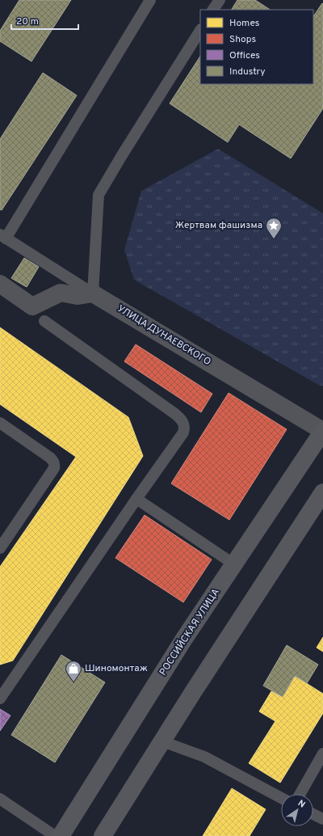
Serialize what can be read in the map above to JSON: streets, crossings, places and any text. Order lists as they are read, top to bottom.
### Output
{
  "streets": {
    "main road": ["РОССИЙСКАЯ УЛИЦА"],
    "street": ["УЛИЦА ДУНАЕВСКОГО"]
  },
  "crossings": [
    ["УЛИЦА ДУНАЕВСКОГО", "РОССИЙСКАЯ УЛИЦА"]
  ],
  "places": {
    "place": ["Жертвам фашизма"],
    "shop": ["Шиномонтаж"]
  },
  "legend": [
    "Homes",
    "Shops",
    "Offices",
    "Industry"
  ],
  "scale_bar": "20 m",
  "north": "top right"
}
